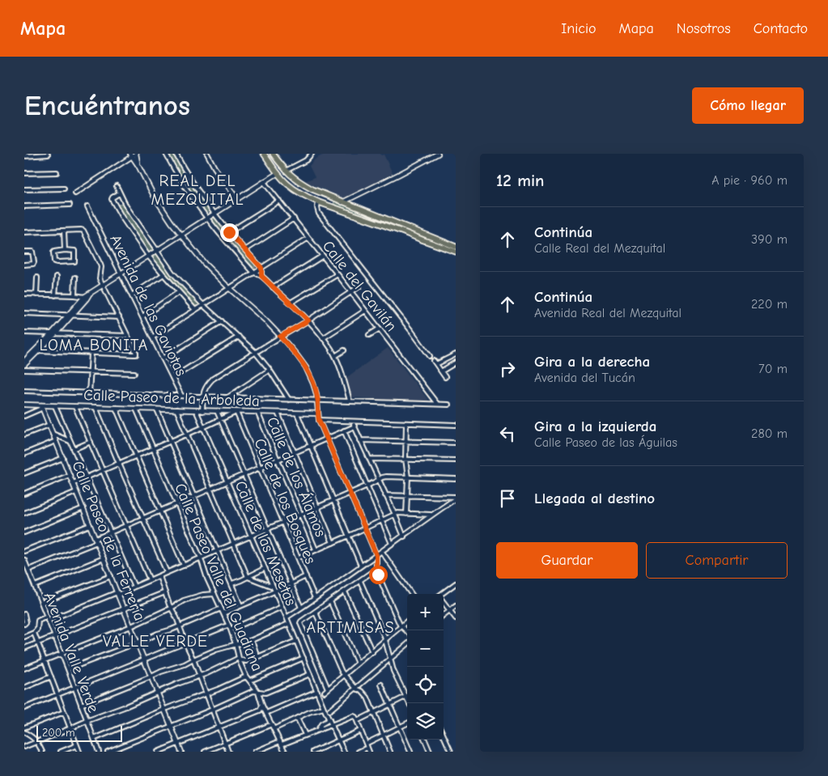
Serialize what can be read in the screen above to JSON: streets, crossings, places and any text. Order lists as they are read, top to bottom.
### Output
{
  "streets": {
    "street": [
      "Calle del Gavilán",
      "Avenida de las Gaviotas",
      "Calle Paseo de la Arboleda",
      "Calle de los Álamos",
      "Calle de los Bosques",
      "Calle Paseo de la Ferrería",
      "Calle de las Mesetas",
      "Calle Paseo Valle del Guadiana",
      "Avenida Valle Verde"
    ]
  },
  "crossings": [
    ["Calle Paseo de la Arboleda", "Calle de los Álamos"],
    ["Calle Paseo de la Arboleda", "Calle de los Bosques"],
    ["Calle Paseo de la Arboleda", "Calle Paseo de la Ferrería"],
    ["Calle Paseo de la Arboleda", "Calle de las Mesetas"],
    ["Calle Paseo de la Arboleda", "Calle Paseo Valle del Guadiana"]
  ],
  "districts": [
    "REAL DEL MEZQUITAL",
    "LOMA BONITA",
    "ARTIMISAS",
    "VALLE VERDE"
  ],
  "scale_bar": "200 m",
  "page": {
    "header": "Mapa",
    "nav": [
      "Inicio",
      "Mapa",
      "Nosotros",
      "Contacto"
    ],
    "buttons": [
      "Cómo llegar",
      ["Guardar", "Compartir"]
    ],
    "title": "Encuéntranos",
    "heading": ["12 min", "A pie · 960 m"],
    "list": [
      ["Continúa", "Calle Real del Mezquital", "390 m"],
      ["Continúa", "Avenida Real del Mezquital", "220 m"],
      ["Gira a la derecha", "Avenida del Tucán", "70 m"],
      ["Gira a la izquierda", "Calle Paseo de las Águilas", "280 m"],
      "Llegada al destino"
    ],
    "map_buttons": ["+", "−"],
    "scale": "200 m"
  }
}
